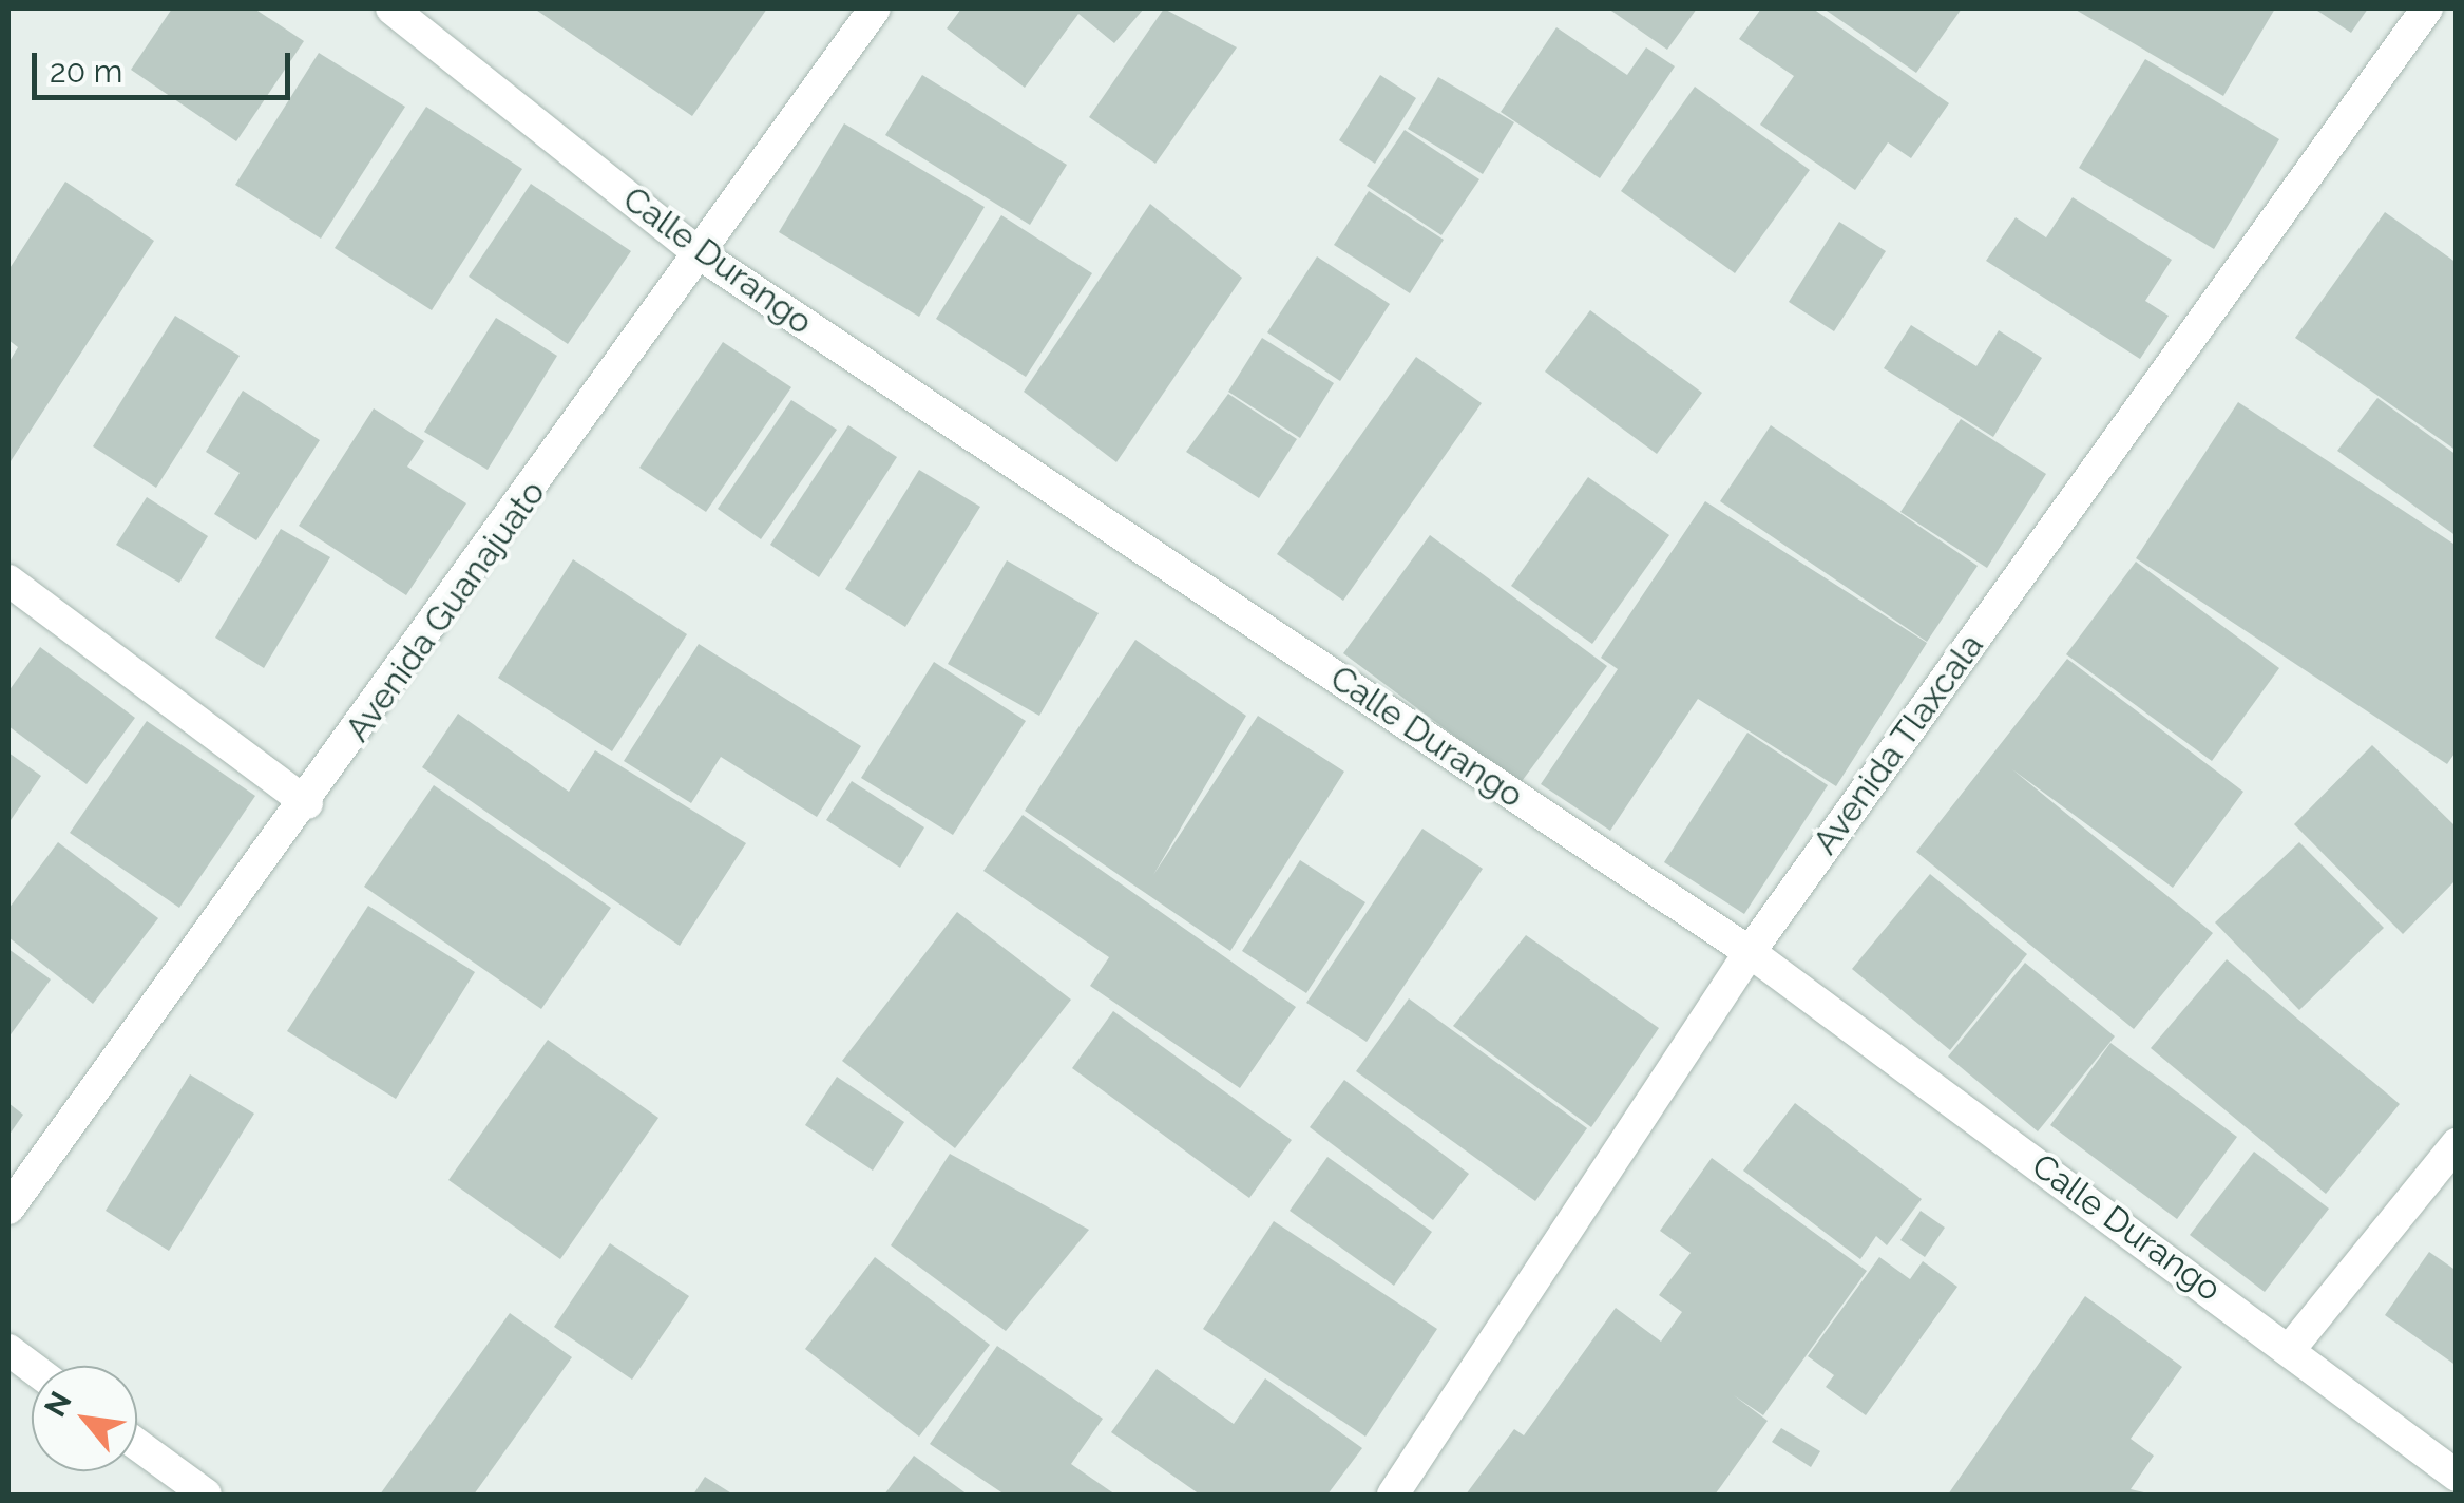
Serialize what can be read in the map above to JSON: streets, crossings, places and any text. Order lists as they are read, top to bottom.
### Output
{
  "streets": {
    "street": ["Calle Durango", "Avenida Guanajuato", "Avenida Tlaxcala"]
  },
  "crossings": [
    ["Calle Durango", "Avenida Guanajuato"],
    ["Calle Durango", "Avenida Tlaxcala"]
  ],
  "scale_bar": "20 m",
  "north": "top left"
}
